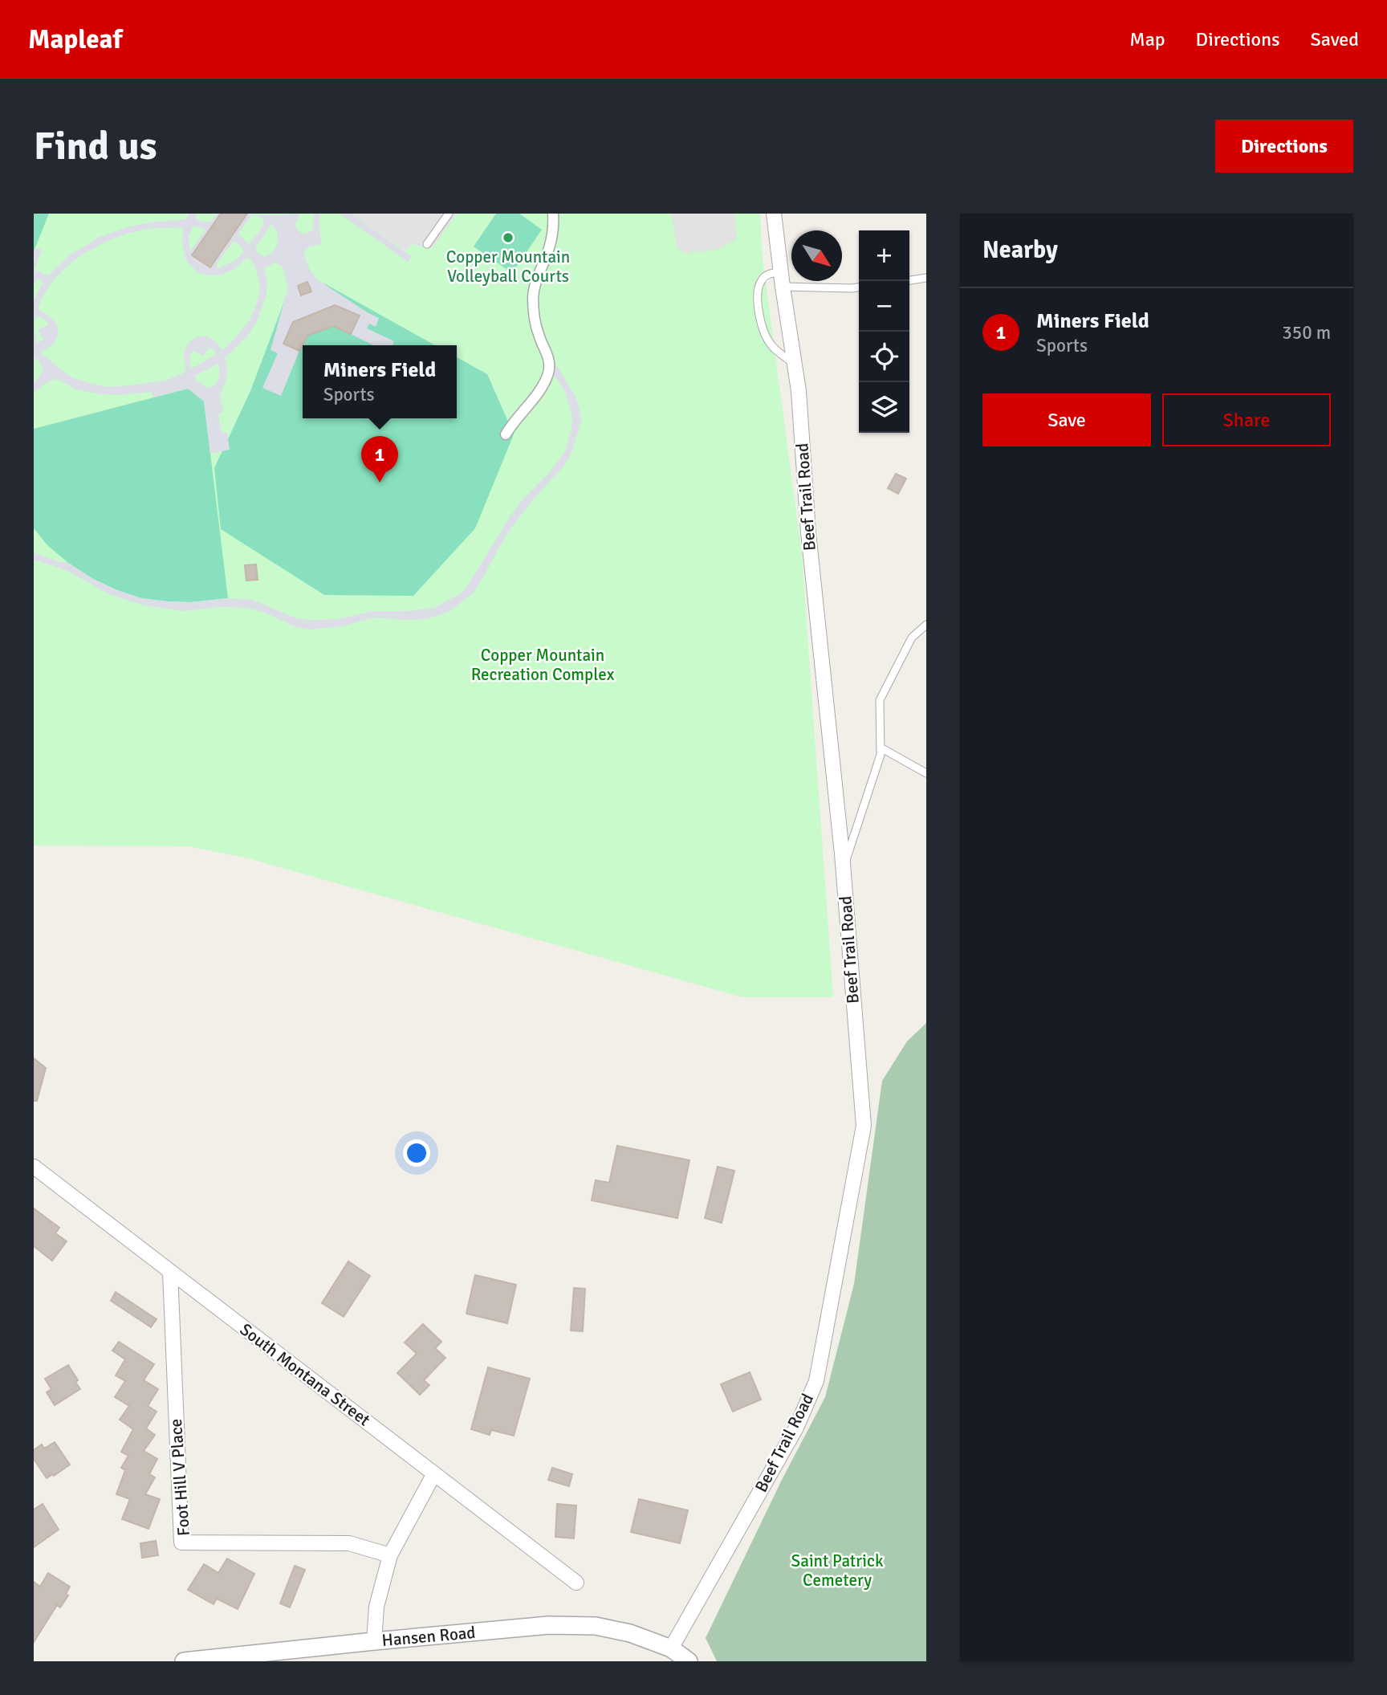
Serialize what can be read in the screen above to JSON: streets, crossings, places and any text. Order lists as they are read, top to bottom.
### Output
{
  "streets": {
    "street": [
      "Beef Trail Road",
      "South Montana Street",
      "Foot Hill V Place",
      "Hansen Road"
    ]
  },
  "crossings": [
    ["Beef Trail Road", "Hansen Road"],
    ["South Montana Street", "Foot Hill V Place"]
  ],
  "parks": ["Copper Mountain Recreation Complex", "Saint Patrick Cemetery"],
  "places": ["Copper Mountain Volleyball Courts"],
  "north": "bottom right",
  "page": {
    "header": "Mapleaf",
    "nav": ["Map", "Directions", "Saved"],
    "buttons": [
      "Directions",
      ["Save", "Share"]
    ],
    "title": "Find us",
    "heading": "Nearby",
    "map_buttons": ["+", "−"],
    "list": [
      {
        "mark": "1",
        "name": "Miners Field",
        "note": "Sports",
        "value": "350 m"
      }
    ],
    "popup": ["Miners Field", "Sports"],
    "pins": "1"
  }
}
